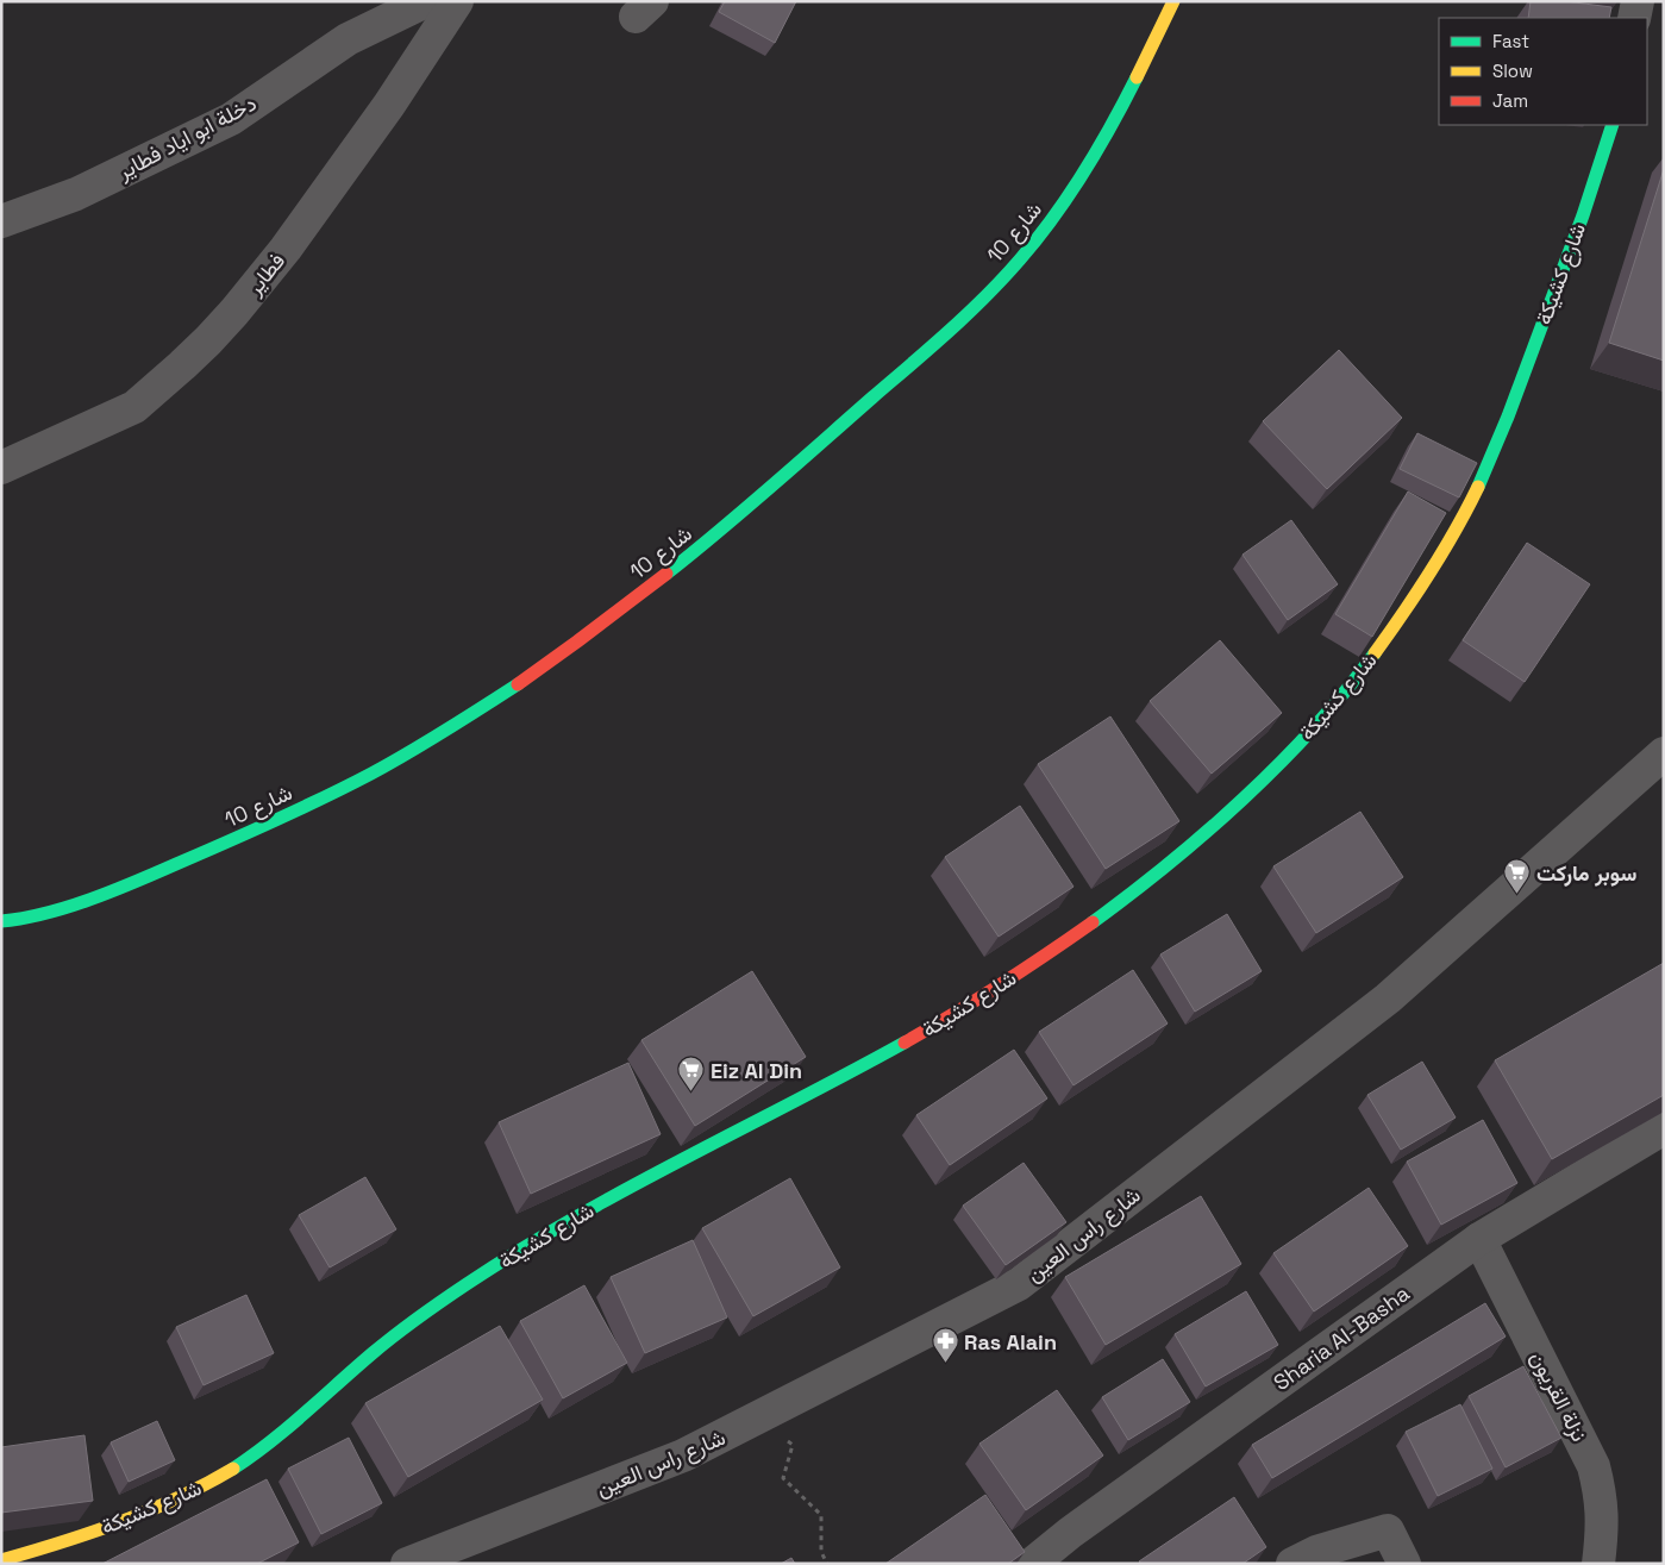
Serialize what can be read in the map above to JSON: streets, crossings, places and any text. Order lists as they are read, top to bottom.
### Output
{
  "streets": {
    "street": [
      "دخلة ابو اياد فطاير",
      "شارع 10",
      "فطاير",
      "شارع كشيكة",
      "شارع راس العين",
      "Sharia Al-Basha",
      "نزلة القريون"
    ]
  },
  "crossings": [
    ["Sharia Al-Basha", "نزلة القريون"]
  ],
  "places": {
    "supermarket": ["سوبر ماركت", "Eiz Al Din"],
    "pharmacy": ["Ras Alain"]
  },
  "legend": ["Fast", "Slow", "Jam"]
}
